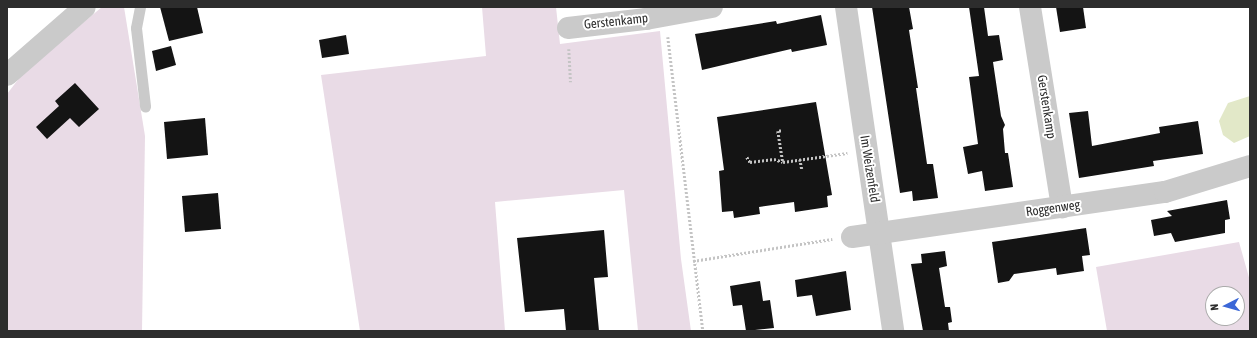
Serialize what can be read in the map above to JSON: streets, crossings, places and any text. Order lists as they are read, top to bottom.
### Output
{
  "streets": {
    "street": ["Gerstenkamp", "Im Weizenfeld", "Roggenweg"]
  },
  "crossings": [
    ["Gerstenkamp", "Roggenweg"],
    ["Im Weizenfeld", "Roggenweg"]
  ],
  "north": "left"
}
